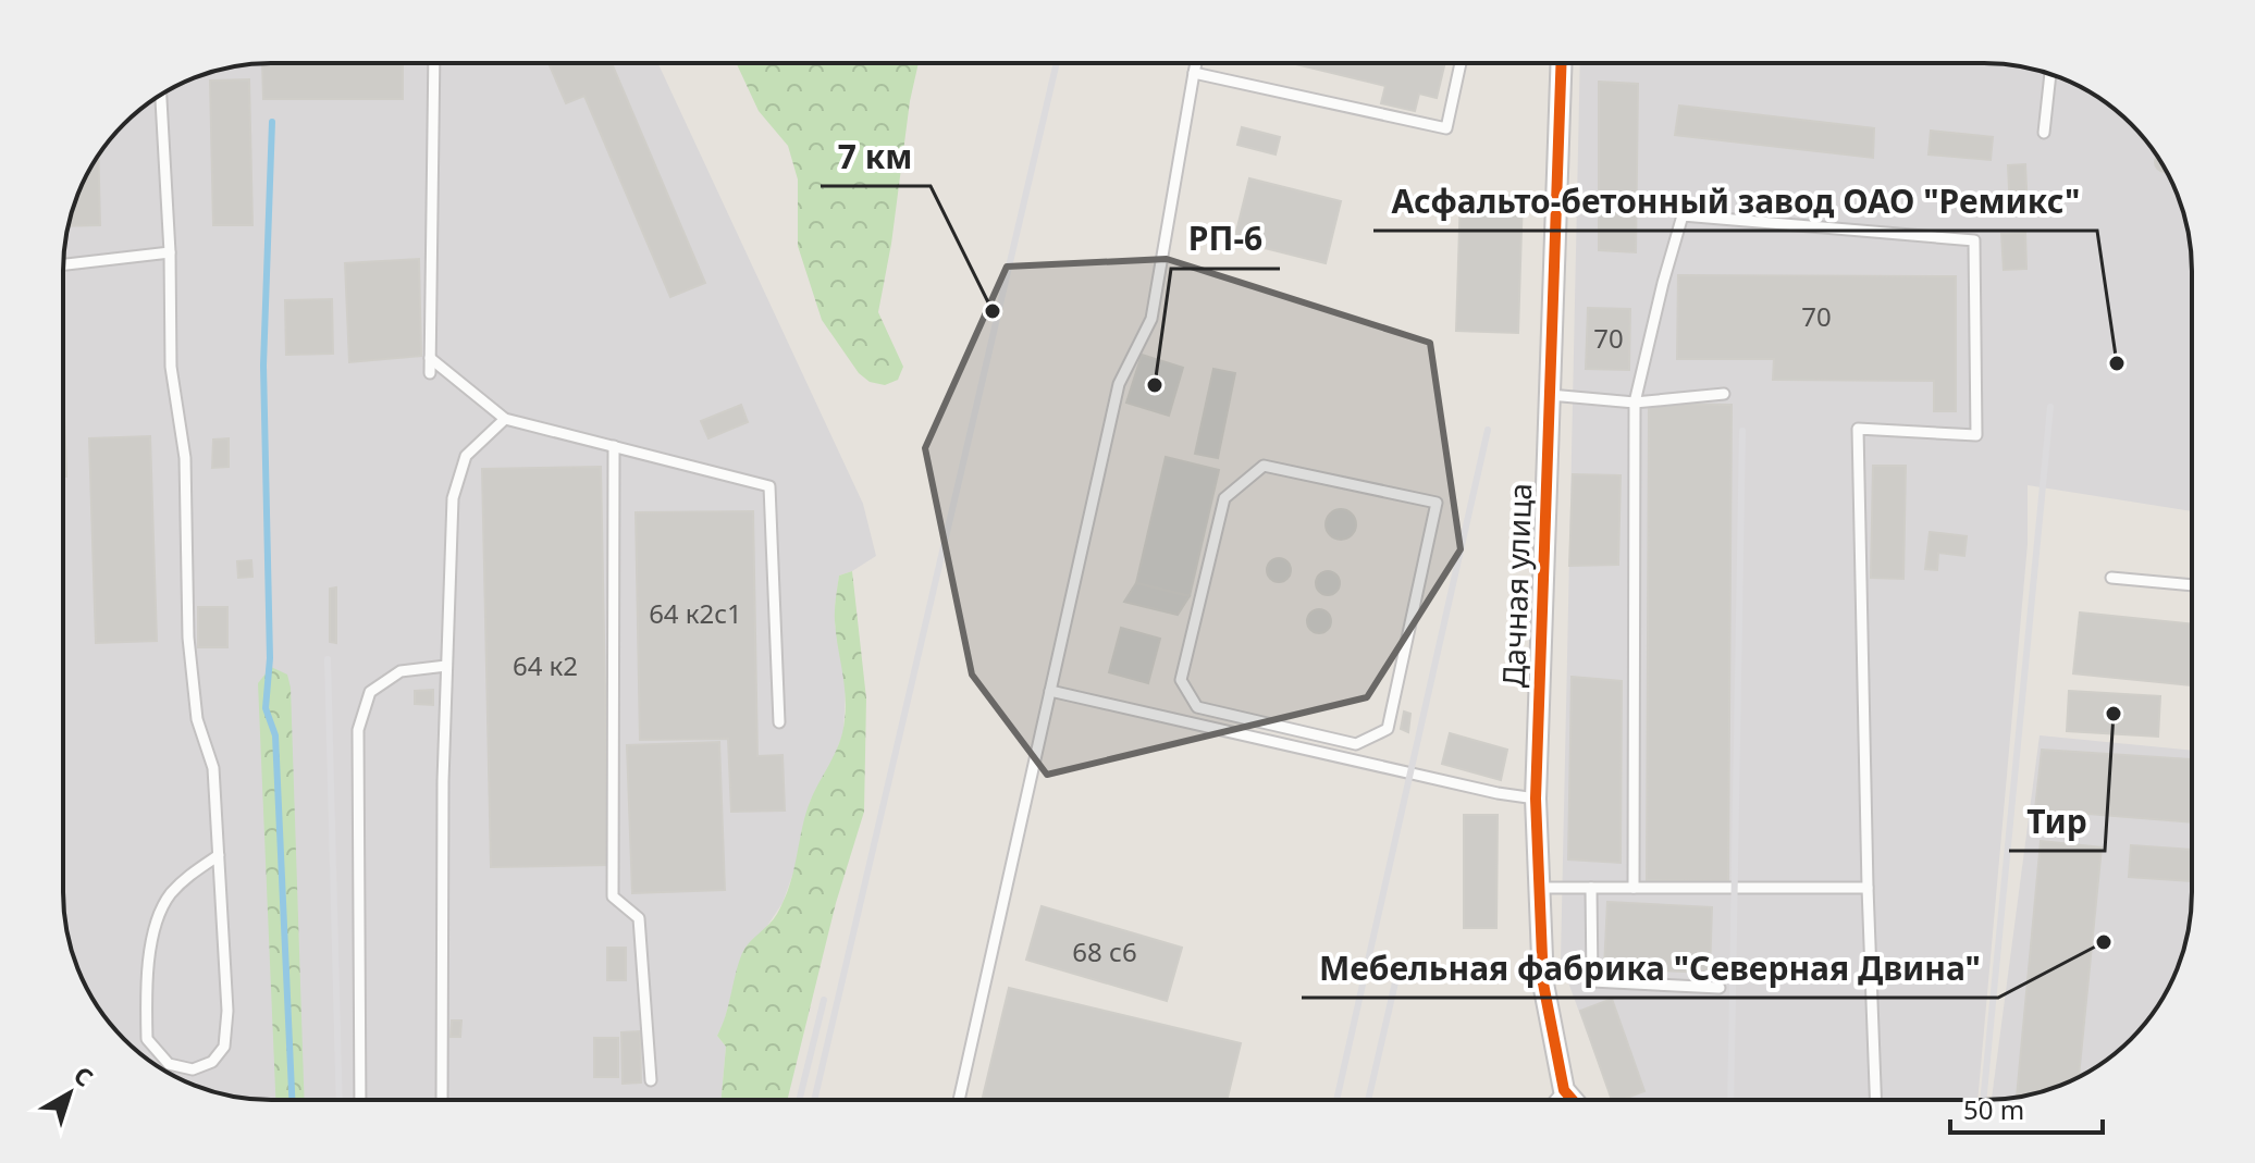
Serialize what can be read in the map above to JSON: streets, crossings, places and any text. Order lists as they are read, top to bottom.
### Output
{
  "streets": {
    "street": ["Дачная улица"]
  },
  "places": [
    "7 км",
    "Асфальто-бетонный завод ОАО \"Ремикс\"",
    "РП-6",
    "Тир",
    "Мебельная фабрика \"Северная Двина\""
  ],
  "house_numbers": [
    "70",
    "70",
    "64 к2с1",
    "64 к2",
    "68 с6"
  ],
  "scale_bar": "50 m",
  "north": "top right"
}
